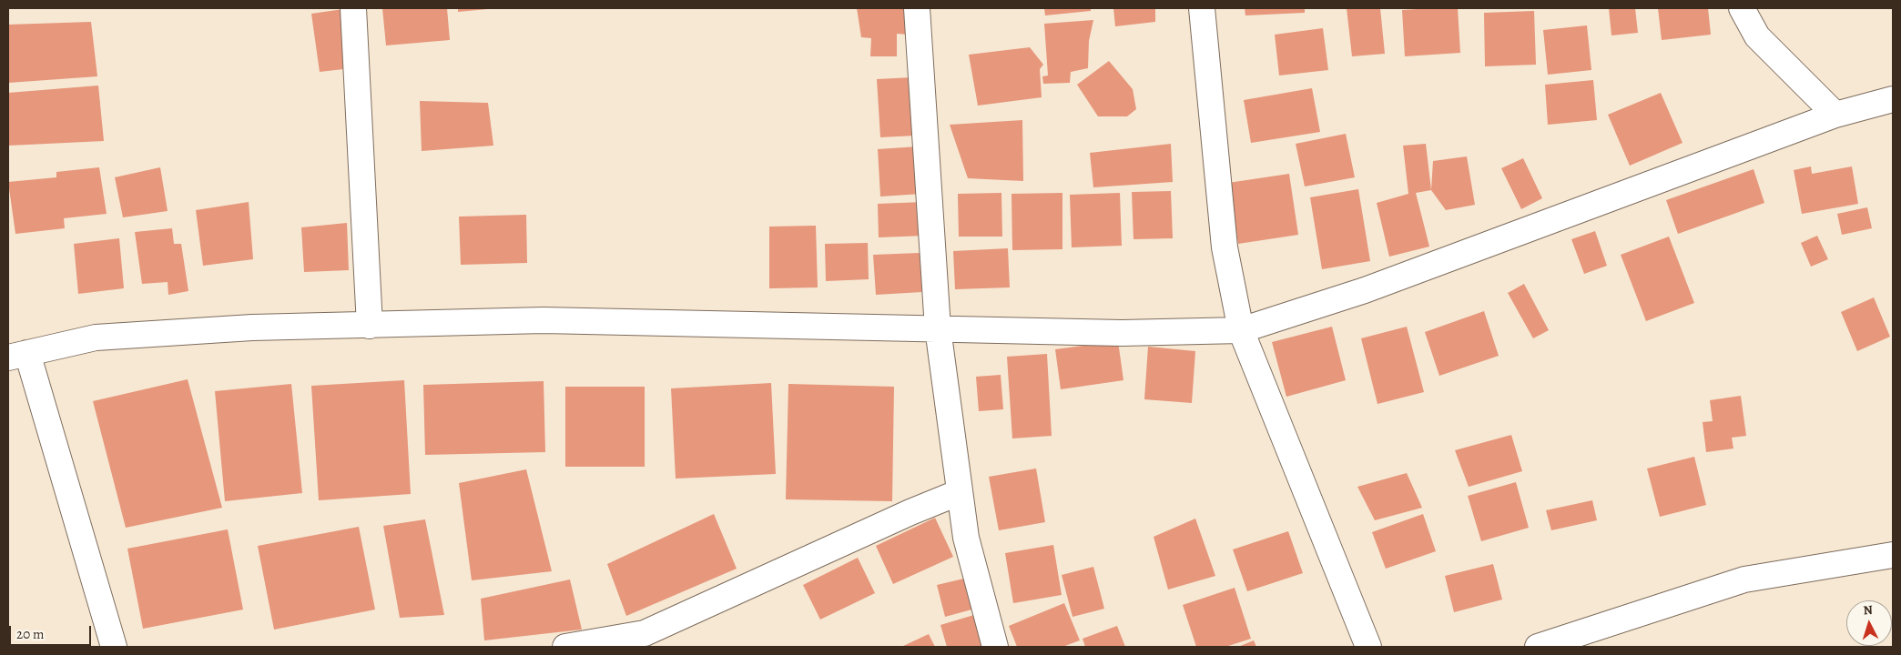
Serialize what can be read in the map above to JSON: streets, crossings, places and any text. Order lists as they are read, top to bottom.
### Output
{
  "scale_bar": "20 m",
  "north": "top"
}
